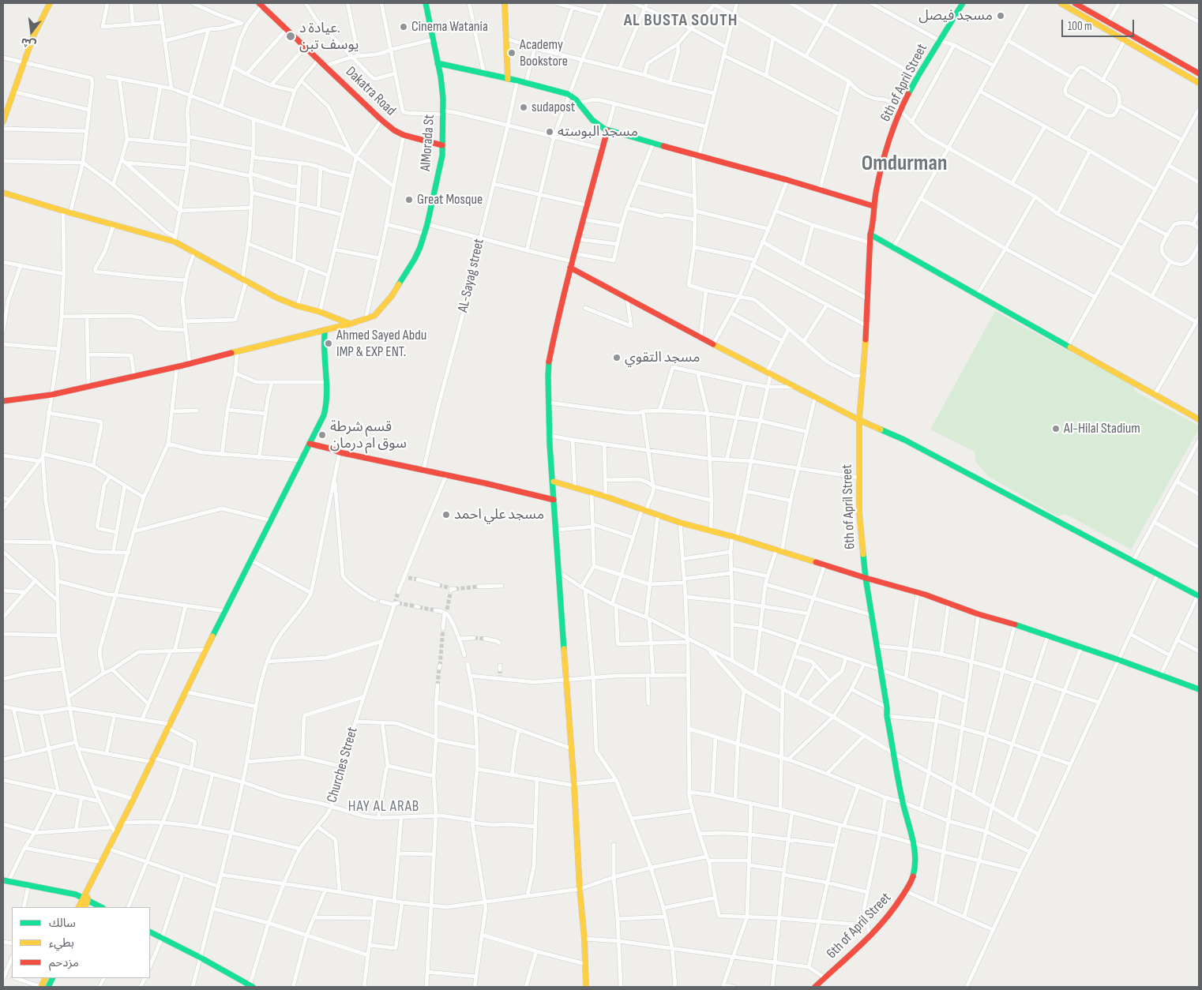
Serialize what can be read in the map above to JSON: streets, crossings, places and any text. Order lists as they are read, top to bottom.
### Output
{
  "streets": {
    "street": [
      "6th of April Street",
      "Dakatra Road",
      "AlMorada St",
      "AL-Sayag street",
      "Churches Street"
    ]
  },
  "crossings": [
    ["Dakatra Road", "AlMorada St"]
  ],
  "districts": ["AL BUSTA SOUTH", "Omdurman", "HAY AL ARAB"],
  "places": [
    "مسجد فيصل",
    "Cinema Watania",
    "عيادة د. يوسف تبن",
    "Academy Bookstore",
    "sudapost",
    "مسجد البوسته",
    "Great Mosque",
    "Ahmed Sayed Abdu IMP & EXP ENT.",
    "مسجد التقوي",
    "Al-Hilal Stadium",
    "قسم شرطة سوق ام درمان",
    "مسجد علي احمد"
  ],
  "legend": ["سالك", "بطيء", "مزدحم"],
  "scale_bar": "100 m",
  "north": "bottom"
}
